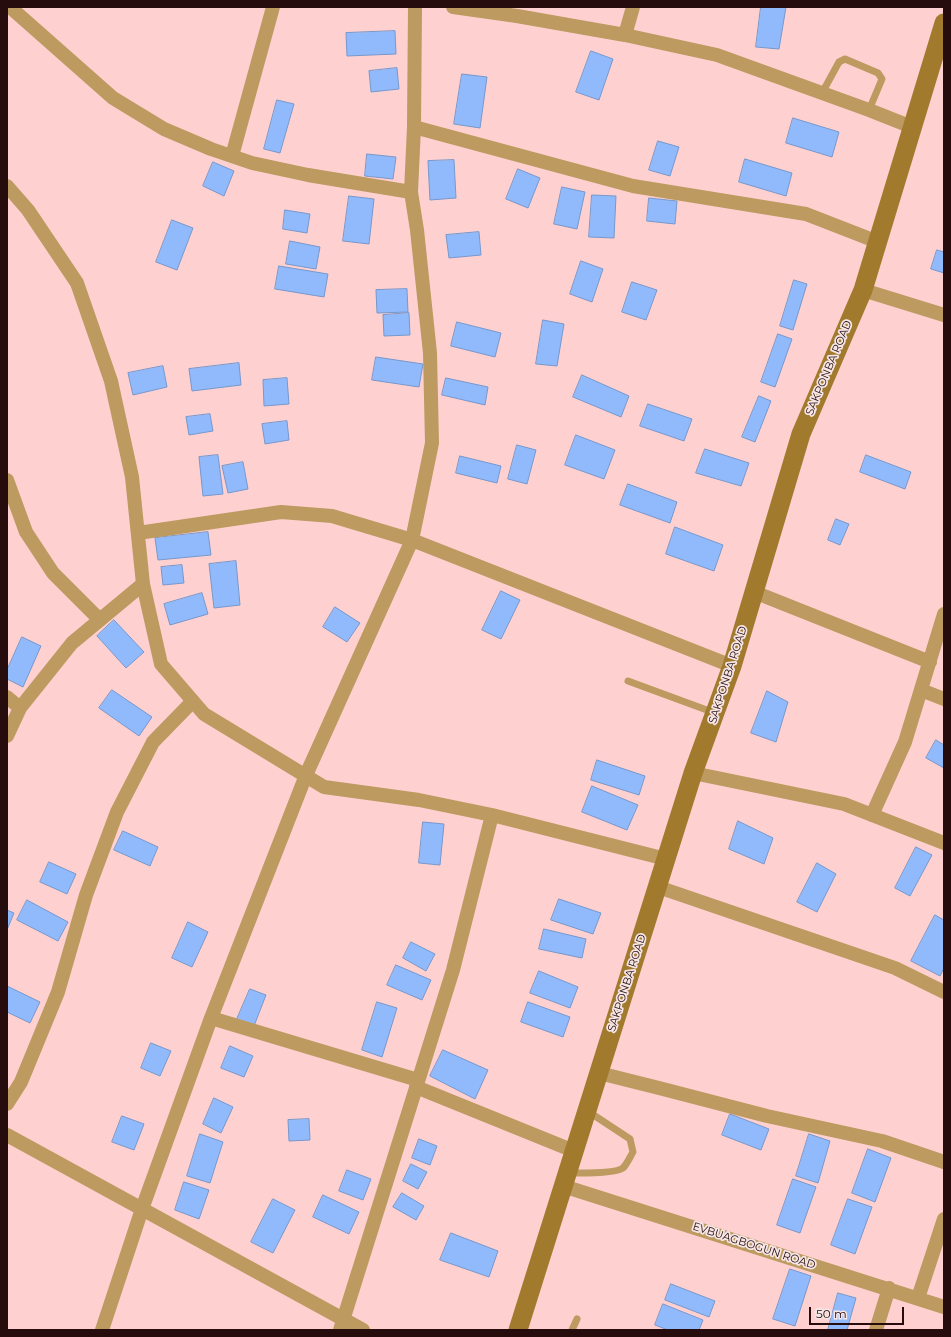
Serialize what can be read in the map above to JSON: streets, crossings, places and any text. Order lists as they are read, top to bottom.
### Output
{
  "streets": {
    "main road": ["SAKPONBA ROAD"],
    "street": ["EVBUAGBOGUN ROAD"]
  },
  "crossings": [
    ["SAKPONBA ROAD", "EVBUAGBOGUN ROAD"]
  ],
  "scale_bar": "50 m"
}
